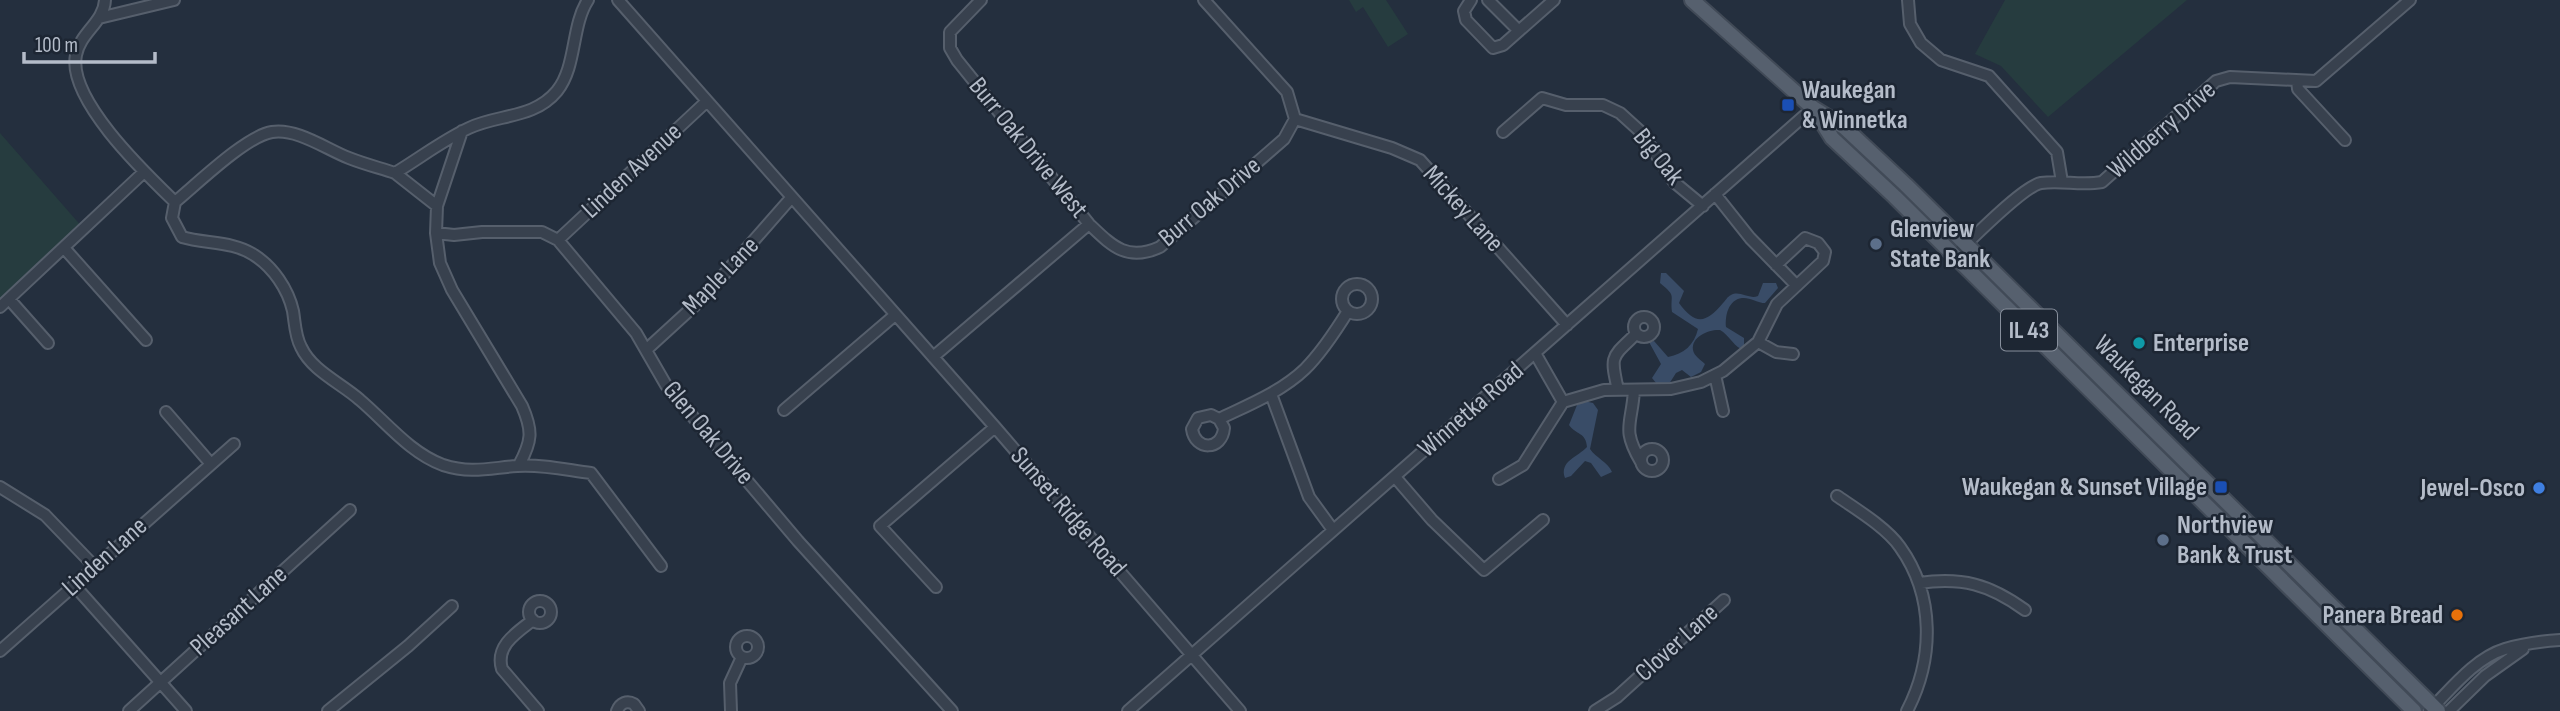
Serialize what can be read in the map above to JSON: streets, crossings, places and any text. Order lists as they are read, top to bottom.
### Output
{
  "streets": {
    "main road": ["IL 43", "Waukegan Road"],
    "street": [
      "Wildberry Drive",
      "Burr Oak Drive West",
      "Big Oak",
      "Linden Avenue",
      "Burr Oak Drive",
      "Mickey Lane",
      "Maple Lane",
      "Winnetka Road",
      "Glen Oak Drive",
      "Sunset Ridge Road",
      "Linden Lane",
      "Pleasant Lane",
      "Clover Lane"
    ]
  },
  "crossings": [
    ["Wildberry Drive", "Waukegan Road"],
    ["Burr Oak Drive West", "Burr Oak Drive"],
    ["Big Oak", "Winnetka Road"],
    ["Linden Avenue", "Glen Oak Drive"],
    ["Linden Avenue", "Sunset Ridge Road"],
    ["Burr Oak Drive", "Mickey Lane"],
    ["Mickey Lane", "Winnetka Road"],
    ["Maple Lane", "Glen Oak Drive"],
    ["Maple Lane", "Sunset Ridge Road"],
    ["Waukegan Road", "Winnetka Road"],
    ["Winnetka Road", "Sunset Ridge Road"]
  ],
  "places": {
    "transit": ["Waukegan & Winnetka", "Waukegan & Sunset Village"],
    "other": [
      "Glenview State Bank",
      "Enterprise",
      "Jewel-Osco",
      "Northview Bank & Trust",
      "Panera Bread"
    ]
  },
  "scale_bar": "100 m"
}
